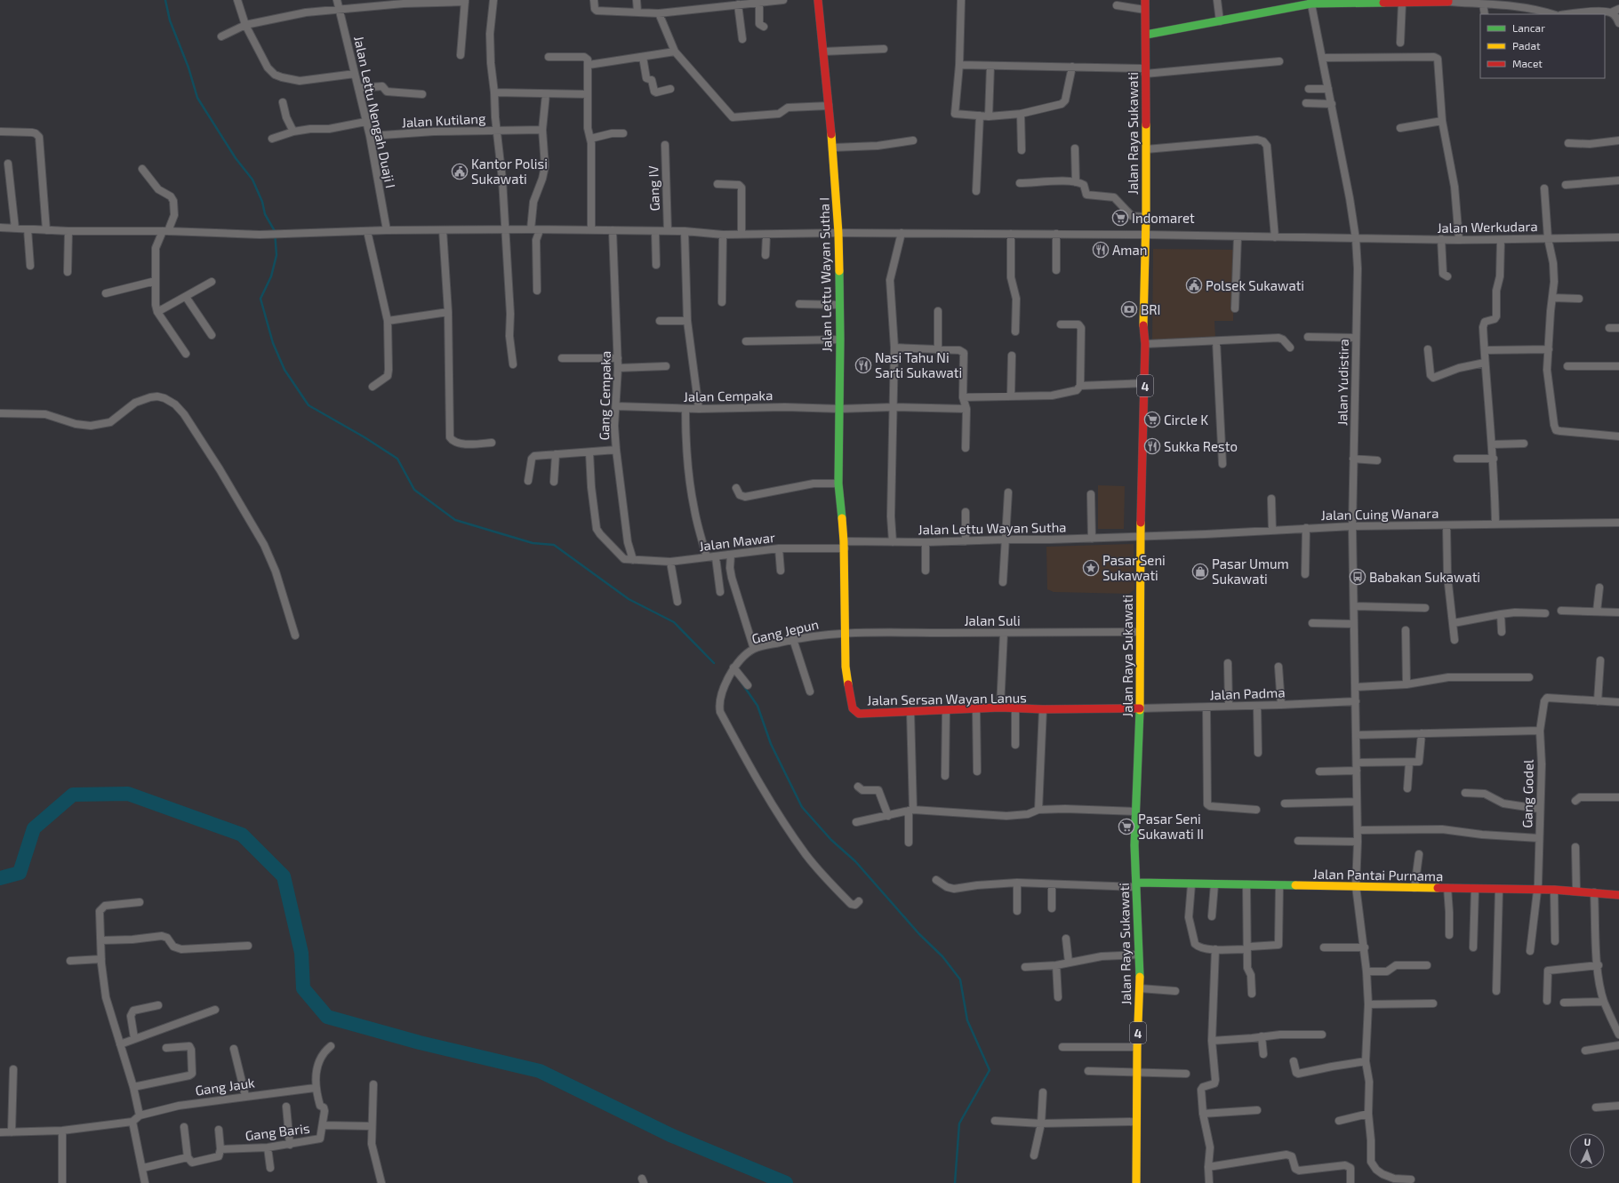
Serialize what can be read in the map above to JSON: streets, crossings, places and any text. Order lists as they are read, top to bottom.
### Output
{
  "streets": {
    "main road": [
      "Jalan Raya Sukawati",
      "Jalan Lettu Wayan Sutha I",
      "4",
      "Jalan Sersan Wayan Lanus",
      "Jalan Pantai Purnama"
    ],
    "street": [
      "Jalan Lettu Nengah Duaji I",
      "Jalan Kutilang",
      "Gang IV",
      "Jalan Werkudara",
      "Jalan Yudistira",
      "Gang Cempaka",
      "Jalan Cempaka",
      "Jalan Cuing Wanara",
      "Jalan Lettu Wayan Sutha",
      "Jalan Mawar",
      "Jalan Suli",
      "Gang Jepun",
      "Jalan Padma",
      "Gang Godel",
      "Gang Jauk",
      "Gang Baris"
    ]
  },
  "crossings": [
    ["Jalan Lettu Nengah Duaji I", "Jalan Kutilang"],
    ["Jalan Lettu Nengah Duaji I", "Jalan Werkudara"],
    ["Jalan Kutilang", "Jalan Werkudara"],
    ["Jalan Raya Sukawati", "Jalan Werkudara"],
    ["Jalan Raya Sukawati", "Jalan Cuing Wanara"],
    ["Jalan Raya Sukawati", "Jalan Lettu Wayan Sutha"],
    ["Jalan Raya Sukawati", "Jalan Suli"],
    ["Jalan Raya Sukawati", "Jalan Padma"],
    ["Jalan Raya Sukawati", "Jalan Sersan Wayan Lanus"],
    ["Jalan Raya Sukawati", "Jalan Pantai Purnama"],
    ["Gang IV", "Jalan Werkudara"],
    ["Jalan Werkudara", "Jalan Lettu Wayan Sutha I"],
    ["Jalan Werkudara", "Jalan Yudistira"],
    ["Jalan Werkudara", "Gang Cempaka"],
    ["Jalan Lettu Wayan Sutha I", "Jalan Cempaka"],
    ["Jalan Lettu Wayan Sutha I", "Jalan Lettu Wayan Sutha"],
    ["Jalan Lettu Wayan Sutha I", "Jalan Mawar"],
    ["Jalan Lettu Wayan Sutha I", "Jalan Sersan Wayan Lanus"],
    ["Jalan Yudistira", "Jalan Cuing Wanara"],
    ["Jalan Yudistira", "Jalan Padma"],
    ["Jalan Yudistira", "Jalan Pantai Purnama"],
    ["Gang Cempaka", "Jalan Cempaka"],
    ["Gang Cempaka", "Jalan Mawar"],
    ["Jalan Cuing Wanara", "Jalan Lettu Wayan Sutha"],
    ["Jalan Lettu Wayan Sutha", "Jalan Mawar"],
    ["Jalan Lettu Wayan Sutha", "Jalan Sersan Wayan Lanus"],
    ["Jalan Mawar", "Jalan Sersan Wayan Lanus"],
    ["Jalan Suli", "Gang Jepun"],
    ["Jalan Suli", "Jalan Sersan Wayan Lanus"],
    ["Gang Jepun", "Jalan Sersan Wayan Lanus"],
    ["Jalan Padma", "Jalan Sersan Wayan Lanus"],
    ["Gang Godel", "Jalan Pantai Purnama"],
    ["Gang Jauk", "Gang Baris"]
  ],
  "places": {
    "public building": ["Kantor Polisi Sukawati", "Polsek Sukawati"],
    "supermarket": ["Indomaret", "Circle K", "Pasar Seni Sukawati II"],
    "restaurant": ["Aman", "Nasi Tahu Ni Sarti Sukawati", "Sukka Resto"],
    "bank": ["BRI"],
    "place": ["Pasar Seni Sukawati"],
    "shop": ["Pasar Umum Sukawati"],
    "bus stop": ["Babakan Sukawati"]
  },
  "legend": ["Lancar", "Padat", "Macet"],
  "north": "top"
}
